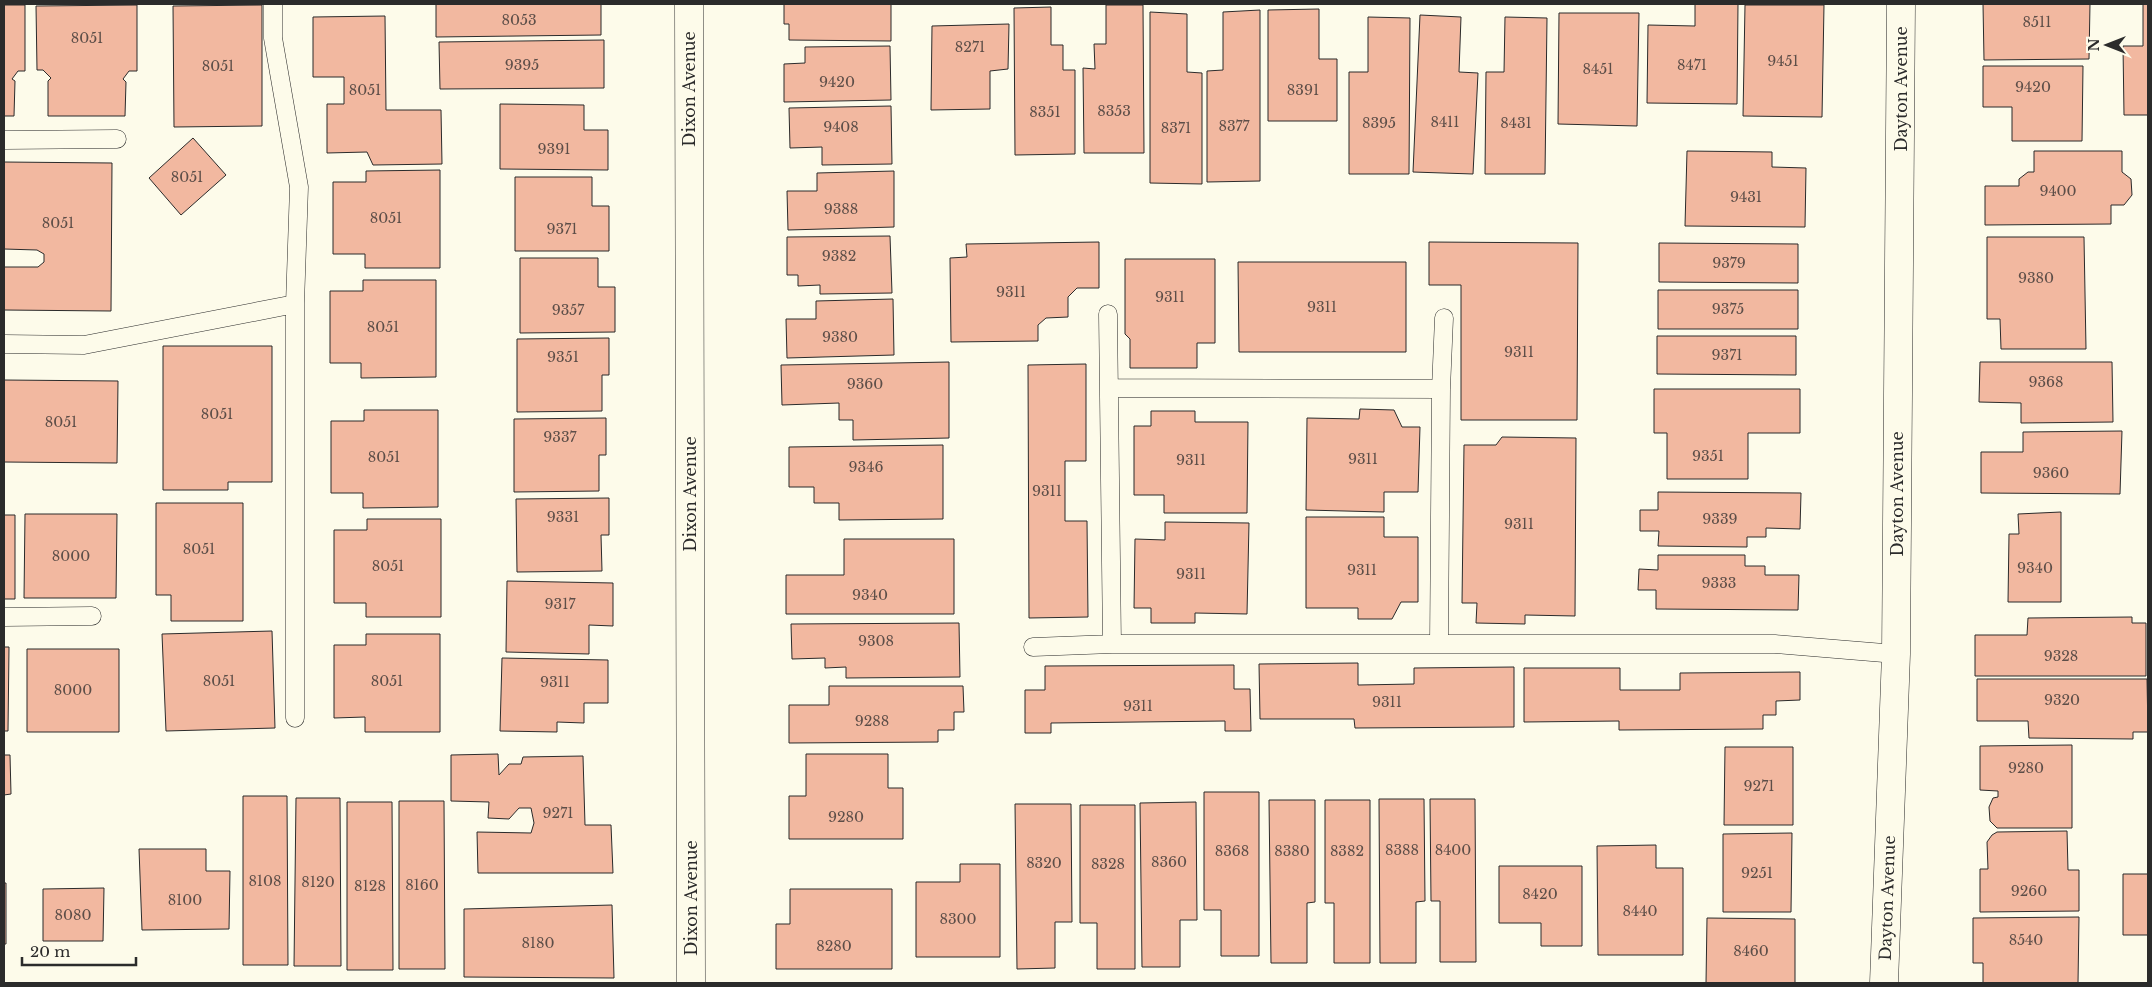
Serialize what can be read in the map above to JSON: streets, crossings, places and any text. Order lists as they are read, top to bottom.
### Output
{
  "streets": {
    "street": ["Dixon Avenue", "Dayton Avenue"]
  },
  "house_numbers": [
    "8053",
    "8511",
    "8051",
    "8271",
    "9451",
    "9395",
    "8471",
    "8051",
    "8451",
    "9420",
    "9420",
    "8051",
    "8391",
    "8353",
    "8351",
    "8411",
    "8395",
    "8431",
    "8377",
    "9408",
    "8371",
    "9391",
    "8051",
    "9400",
    "9431",
    "9388",
    "8051",
    "8051",
    "9371",
    "9382",
    "9379",
    "9380",
    "9311",
    "9311",
    "9311",
    "9375",
    "9357",
    "8051",
    "9380",
    "9311",
    "9371",
    "9351",
    "9368",
    "9360",
    "8051",
    "8051",
    "9337",
    "9351",
    "8051",
    "9311",
    "9311",
    "9346",
    "9360",
    "9311",
    "9331",
    "9339",
    "9311",
    "8051",
    "8000",
    "8051",
    "9340",
    "9311",
    "9311",
    "9333",
    "9340",
    "9317",
    "9308",
    "9328",
    "8051",
    "8051",
    "9311",
    "8000",
    "9320",
    "9311",
    "9311",
    "9288",
    "9280",
    "9271",
    "9271",
    "9280",
    "8388",
    "8400",
    "8368",
    "8380",
    "8382",
    "8360",
    "8320",
    "8328",
    "9251",
    "8108",
    "8120",
    "8160",
    "8128",
    "9260",
    "8420",
    "8100",
    "8440",
    "8080",
    "8300",
    "8540",
    "8180",
    "8280",
    "8460"
  ],
  "scale_bar": "20 m",
  "north": "left"
}
